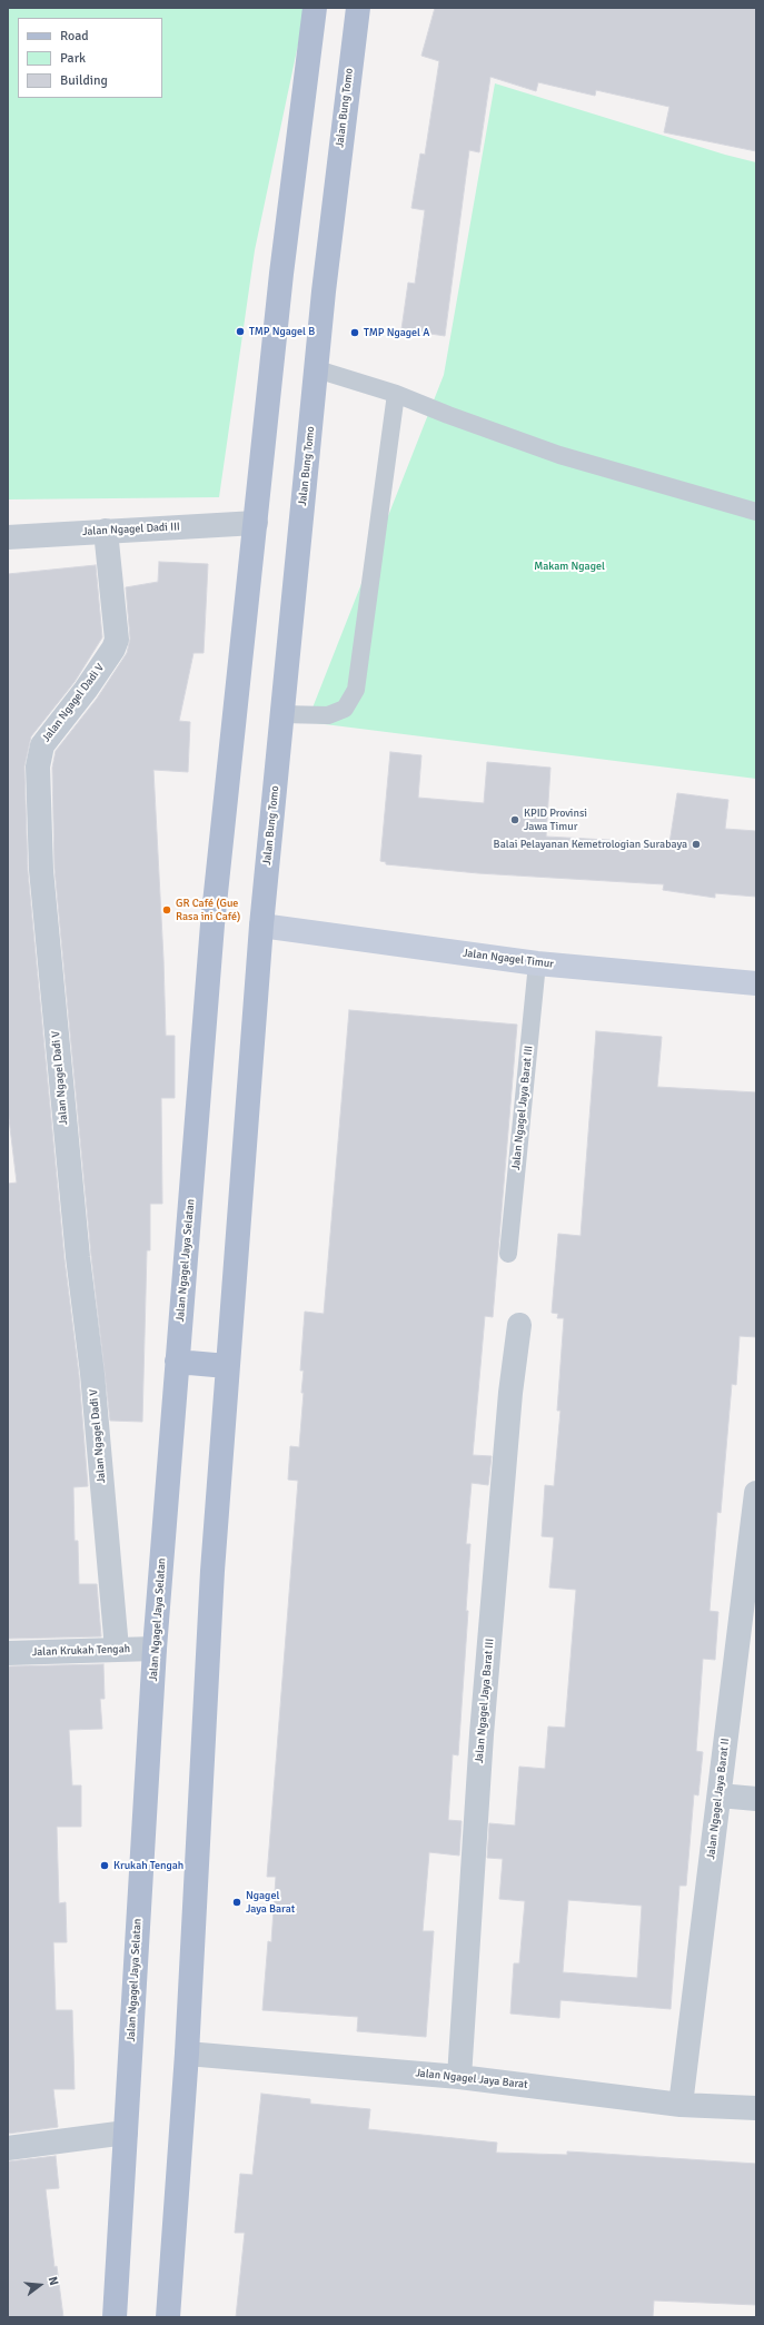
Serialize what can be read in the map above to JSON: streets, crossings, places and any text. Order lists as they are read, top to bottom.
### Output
{
  "streets": {
    "main road": ["Jalan Bung Tomo", "Jalan Ngagel Jaya Selatan"],
    "street": [
      "Jalan Ngagel Dadi III",
      "Jalan Ngagel Dadi V",
      "Jalan Ngagel Timur",
      "Jalan Ngagel Jaya Barat III",
      "Jalan Krukah Tengah",
      "Jalan Ngagel Jaya Barat II",
      "Jalan Ngagel Jaya Barat"
    ]
  },
  "crossings": [
    ["Jalan Bung Tomo", "Jalan Ngagel Timur"],
    ["Jalan Ngagel Dadi III", "Jalan Ngagel Dadi V"],
    ["Jalan Ngagel Dadi III", "Jalan Ngagel Jaya Selatan"],
    ["Jalan Ngagel Dadi V", "Jalan Krukah Tengah"],
    ["Jalan Ngagel Timur", "Jalan Ngagel Jaya Barat III"],
    ["Jalan Ngagel Jaya Barat III", "Jalan Ngagel Jaya Barat"],
    ["Jalan Ngagel Jaya Selatan", "Jalan Krukah Tengah"],
    ["Jalan Ngagel Jaya Barat II", "Jalan Ngagel Jaya Barat"]
  ],
  "parks": ["Makam Ngagel"],
  "places": [
    "TMP Ngagel B",
    "TMP Ngagel A",
    "KPID Provinsi Jawa Timur",
    "Balai Pelayanan Kemetrologian Surabaya",
    "GR Café (Gue Rasa ini Café)",
    "Krukah Tengah",
    "Ngagel Jaya Barat"
  ],
  "legend": ["Road", "Park", "Building"],
  "north": "right"
}
